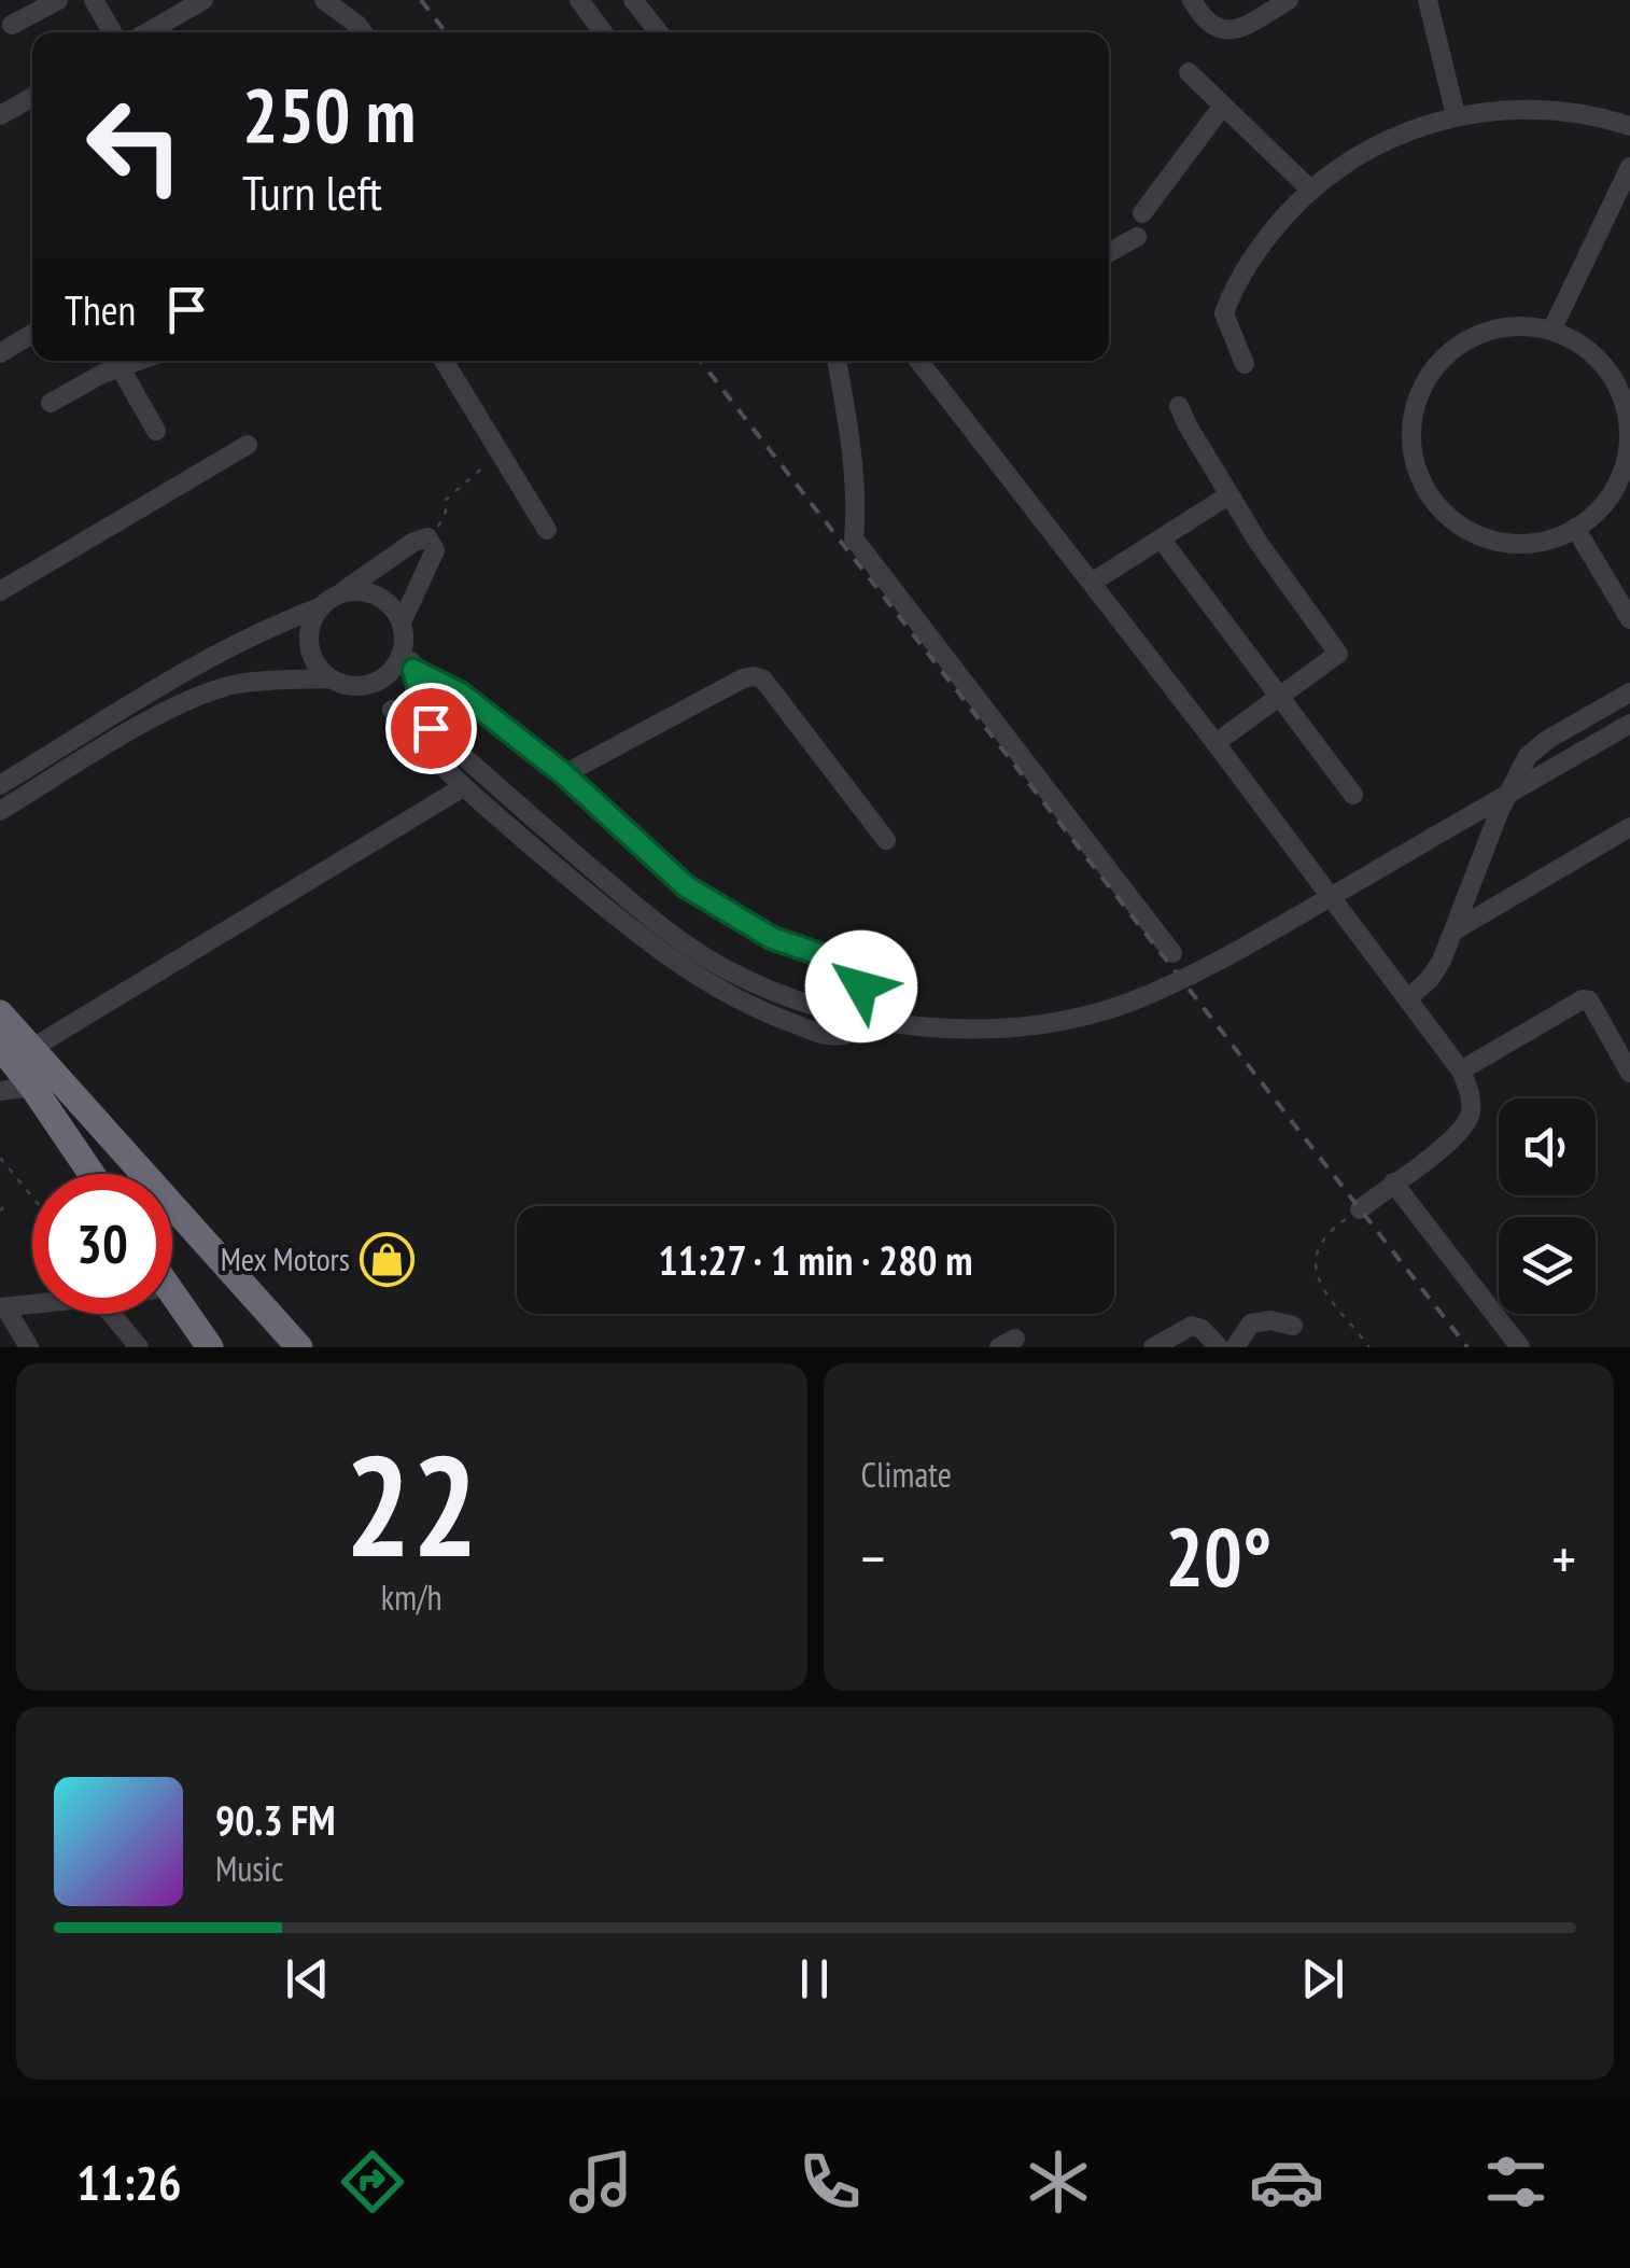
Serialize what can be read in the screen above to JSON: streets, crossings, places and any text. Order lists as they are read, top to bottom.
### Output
{
  "places": {
    "shop": ["Mex Motors"]
  },
  "page": {
    "turn": ["250 m", "Turn left"],
    "then": "Then",
    "limit": "30",
    "trip": "11:27 · 1 min · 280 m",
    "tile": [
      ["22", "km/h"],
      "Climate"
    ],
    "heat": ["−", "20°", "+"],
    "song": ["90.3 FM", "Music"],
    "tabs": "11:26"
  }
}
